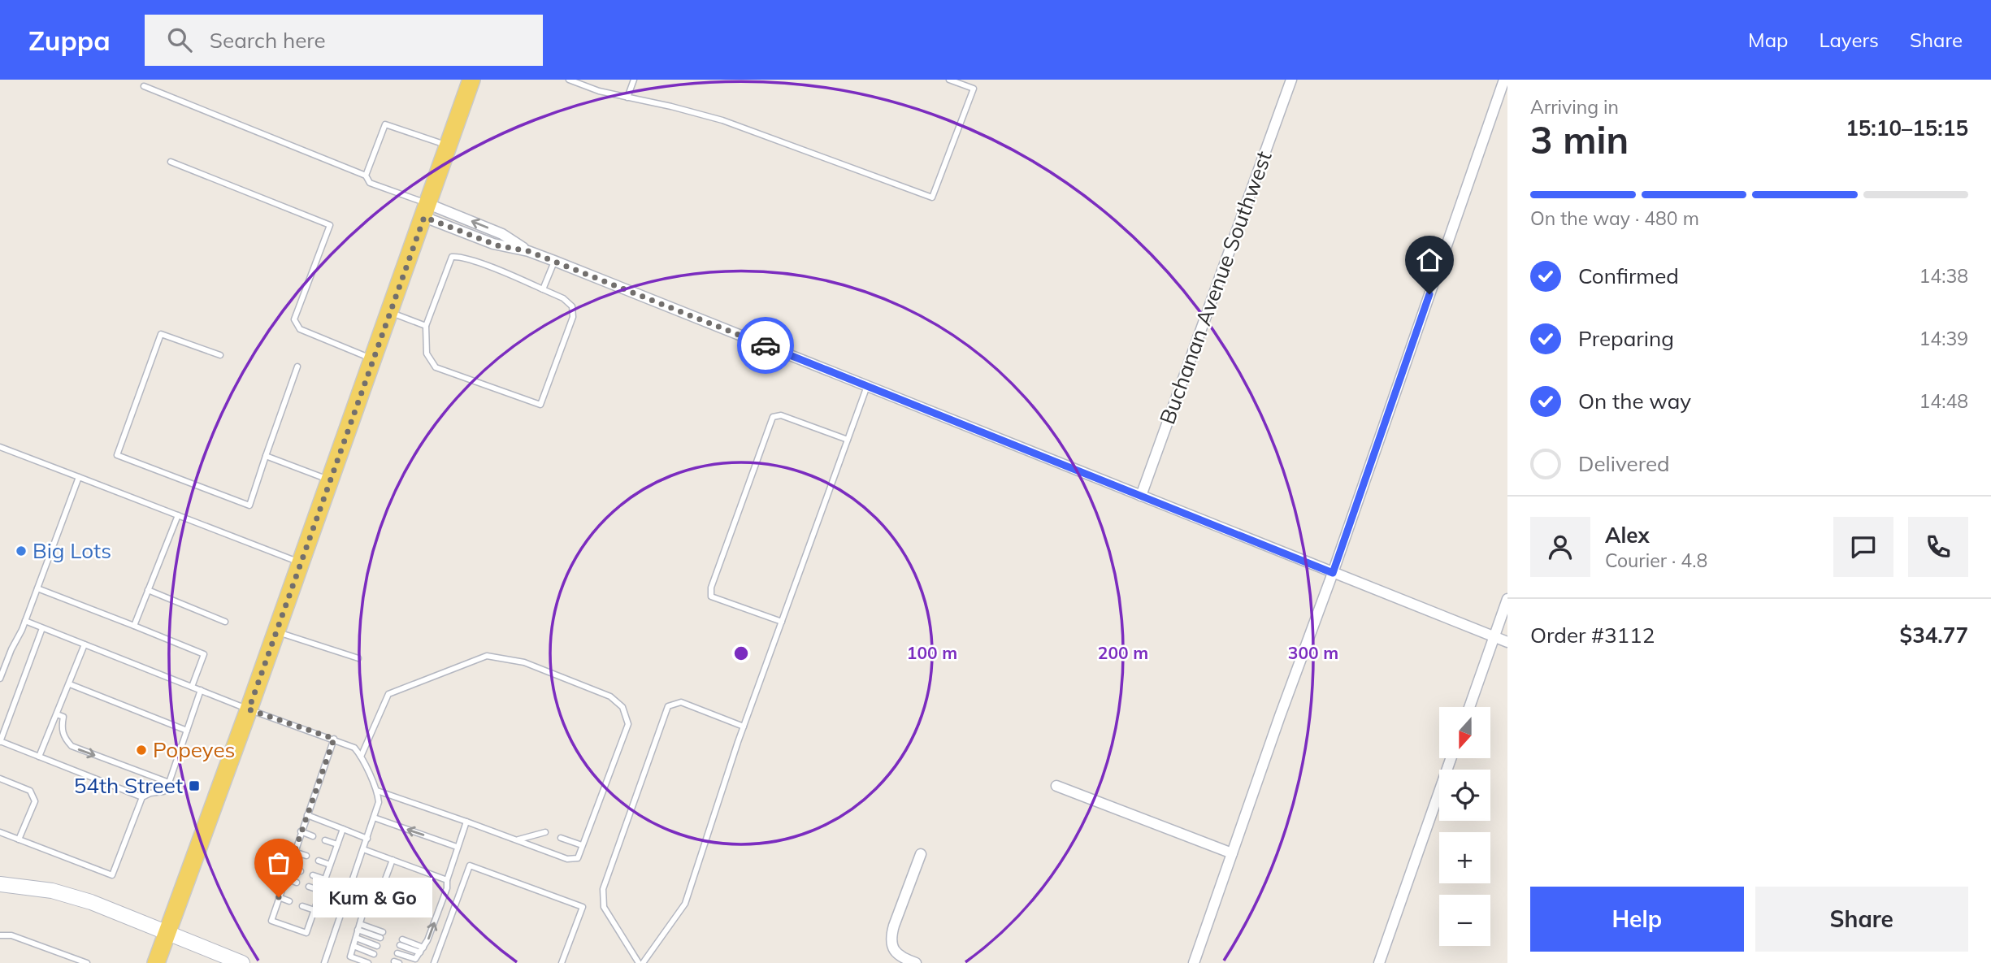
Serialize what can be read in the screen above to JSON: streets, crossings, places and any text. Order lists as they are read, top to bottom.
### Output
{
  "streets": {
    "street": ["Buchanan Avenue Southwest"]
  },
  "places": {
    "other": ["Big Lots", "Popeyes", "Kum & Go"],
    "transit": ["54th Street"]
  },
  "north": "bottom",
  "page": {
    "header": "Zuppa",
    "search": "Search here",
    "nav": ["Map", "Layers", "Share"],
    "heading": ["3 min", "Arriving in", "15:10–15:15"],
    "panel": [
      "Alex",
      "Courier · 4.8",
      "Order #3112",
      "$34.77"
    ],
    "bar": "On the way · 480 m",
    "list": [
      ["Confirmed", "14:38"],
      ["Preparing", "14:39"],
      ["On the way", "14:48"],
      "Delivered"
    ],
    "map_buttons": ["+", "−"],
    "buttons": ["Help", "Share"],
    "bubble": "Kum & Go"
  },
  "rings": ["100 m", "200 m", "300 m"]
}
